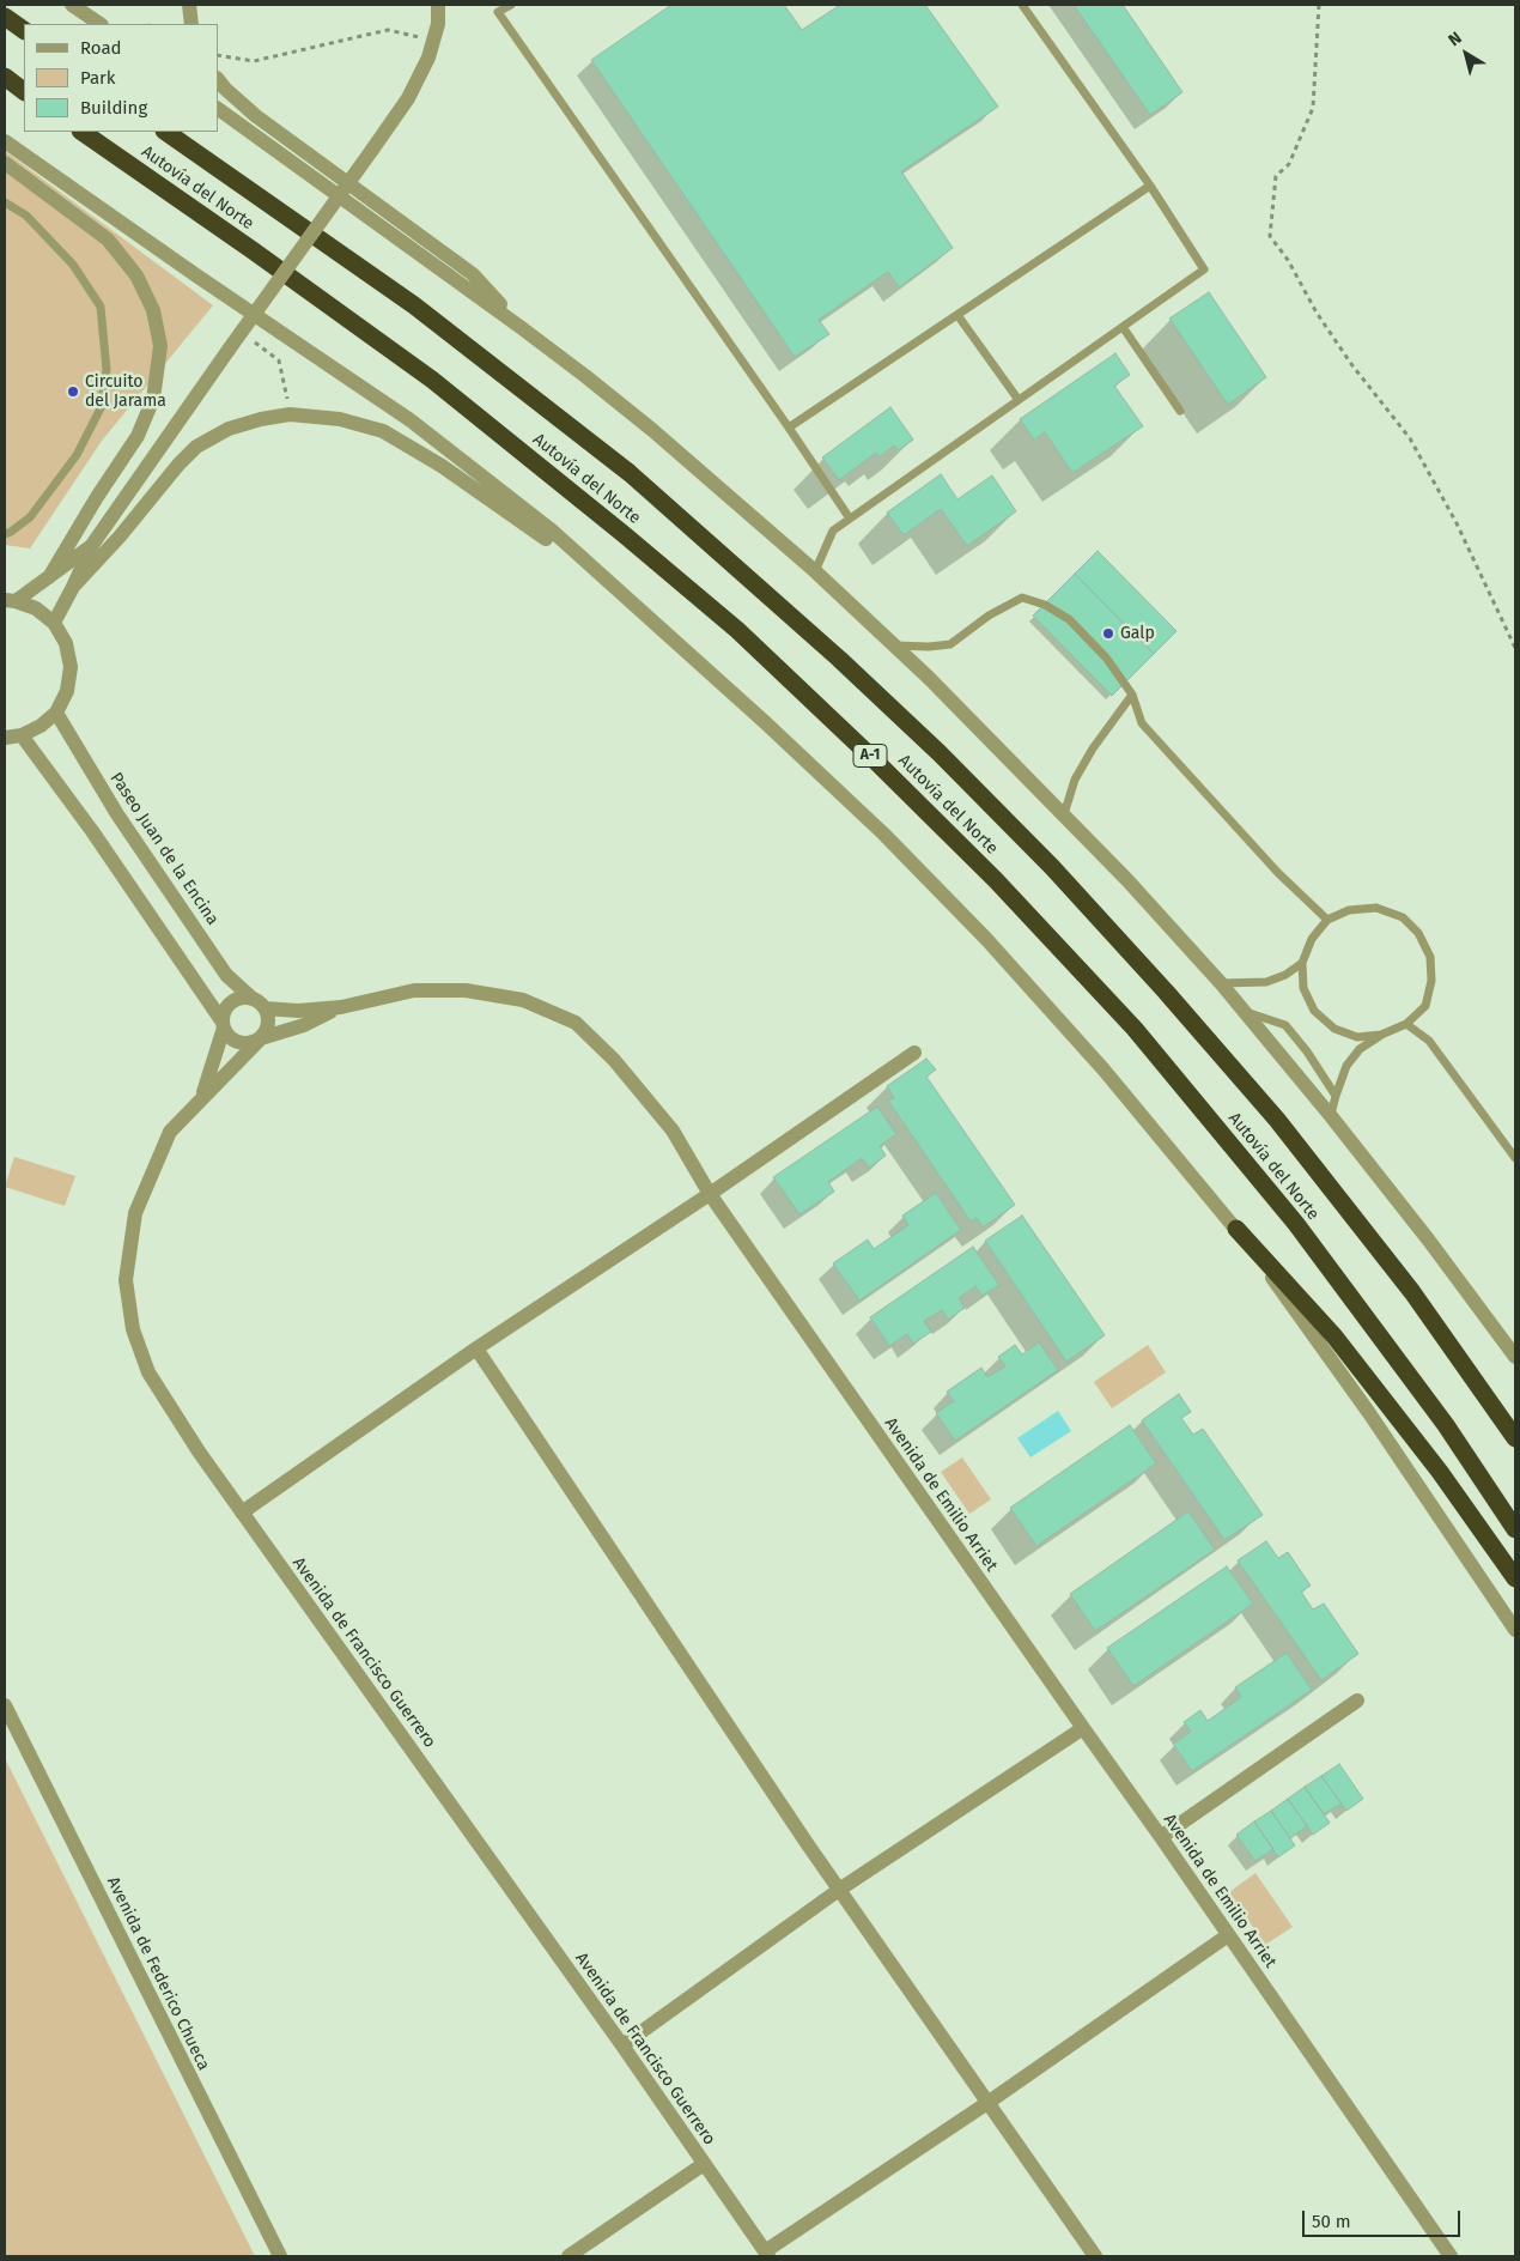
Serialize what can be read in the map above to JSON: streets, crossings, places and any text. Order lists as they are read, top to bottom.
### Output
{
  "streets": {
    "highway": ["Autovía del Norte", "A-1"],
    "street": [
      "Paseo Juan de la Encina",
      "Avenida de Emilio Arriet",
      "Avenida de Francisco Guerrero",
      "Avenida de Federico Chueca"
    ]
  },
  "crossings": [
    ["Paseo Juan de la Encina", "Avenida de Emilio Arriet"],
    ["Paseo Juan de la Encina", "Avenida de Francisco Guerrero"],
    ["Avenida de Emilio Arriet", "Avenida de Francisco Guerrero"]
  ],
  "places": ["Circuito del Jarama", "Galp"],
  "legend": ["Road", "Park", "Building"],
  "scale_bar": "50 m",
  "north": "top left"
}
